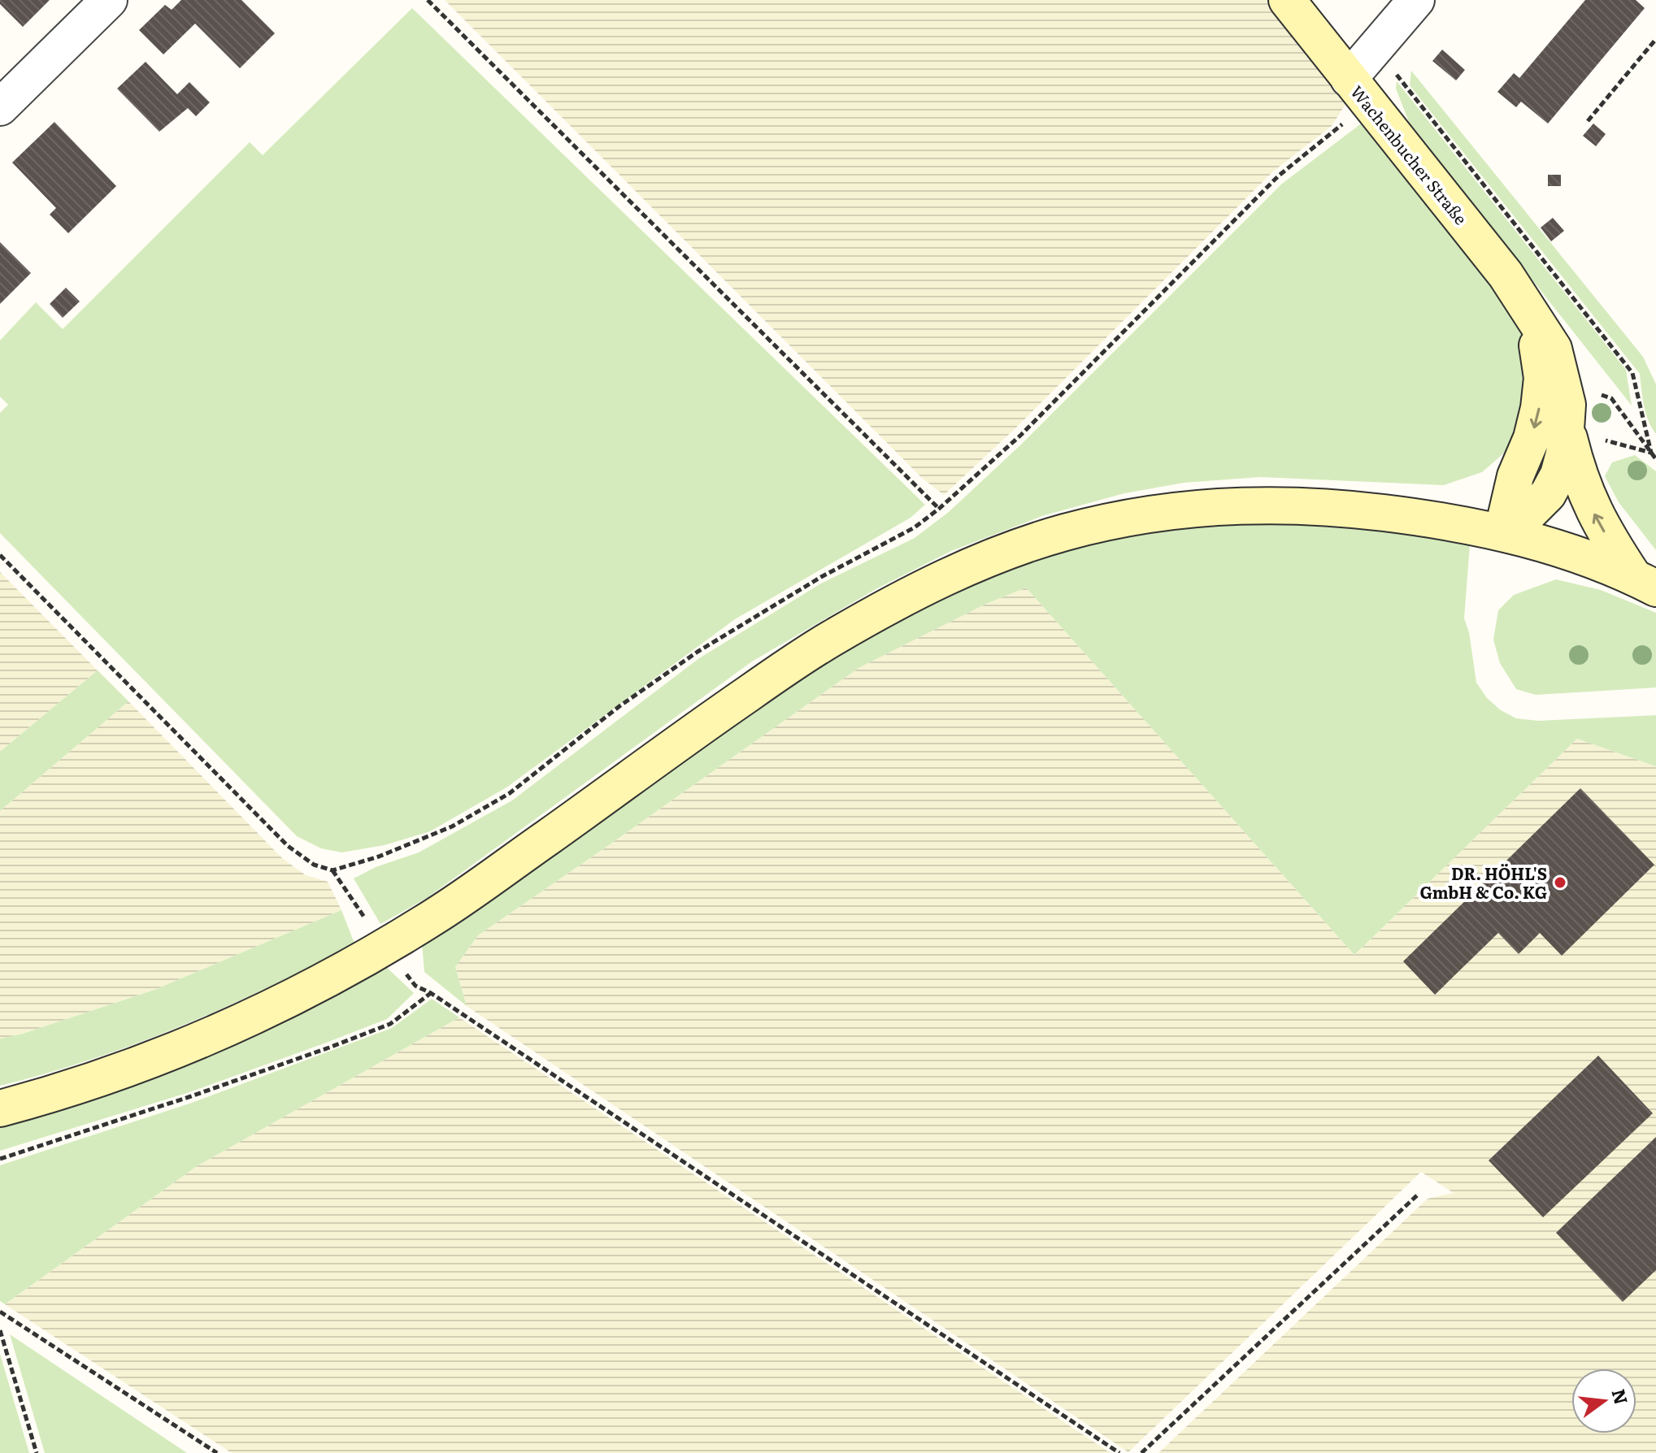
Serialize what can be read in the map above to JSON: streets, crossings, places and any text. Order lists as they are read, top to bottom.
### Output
{
  "streets": {
    "main road": ["Wachenbucher Straße"]
  },
  "places": ["DR. HÖHL'S GmbH & Co. KG"],
  "north": "right"
}
